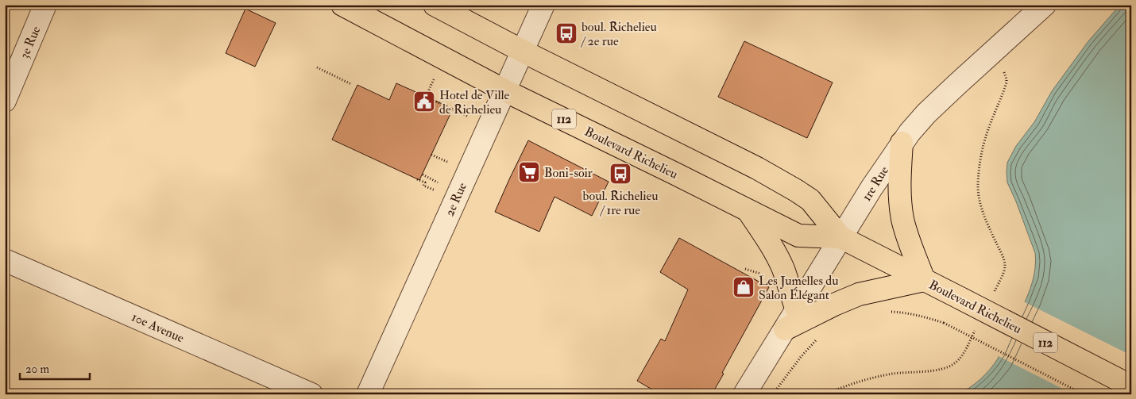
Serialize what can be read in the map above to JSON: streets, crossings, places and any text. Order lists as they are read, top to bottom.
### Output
{
  "streets": {
    "main road": ["112", "Boulevard Richelieu"],
    "street": [
      "3e Rue",
      "1re Rue",
      "2e Rue",
      "10e Avenue"
    ]
  },
  "crossings": [
    ["Boulevard Richelieu", "1re Rue"],
    ["Boulevard Richelieu", "2e Rue"]
  ],
  "places": {
    "bus stop": ["boul. Richelieu / 2e rue", "boul. Richelieu / 1re rue"],
    "public building": ["Hotel de Ville de Richelieu"],
    "supermarket": ["Boni-soir"],
    "shop": ["Les Jumelles du Salon Élégant"]
  },
  "scale_bar": "20 m"
}
